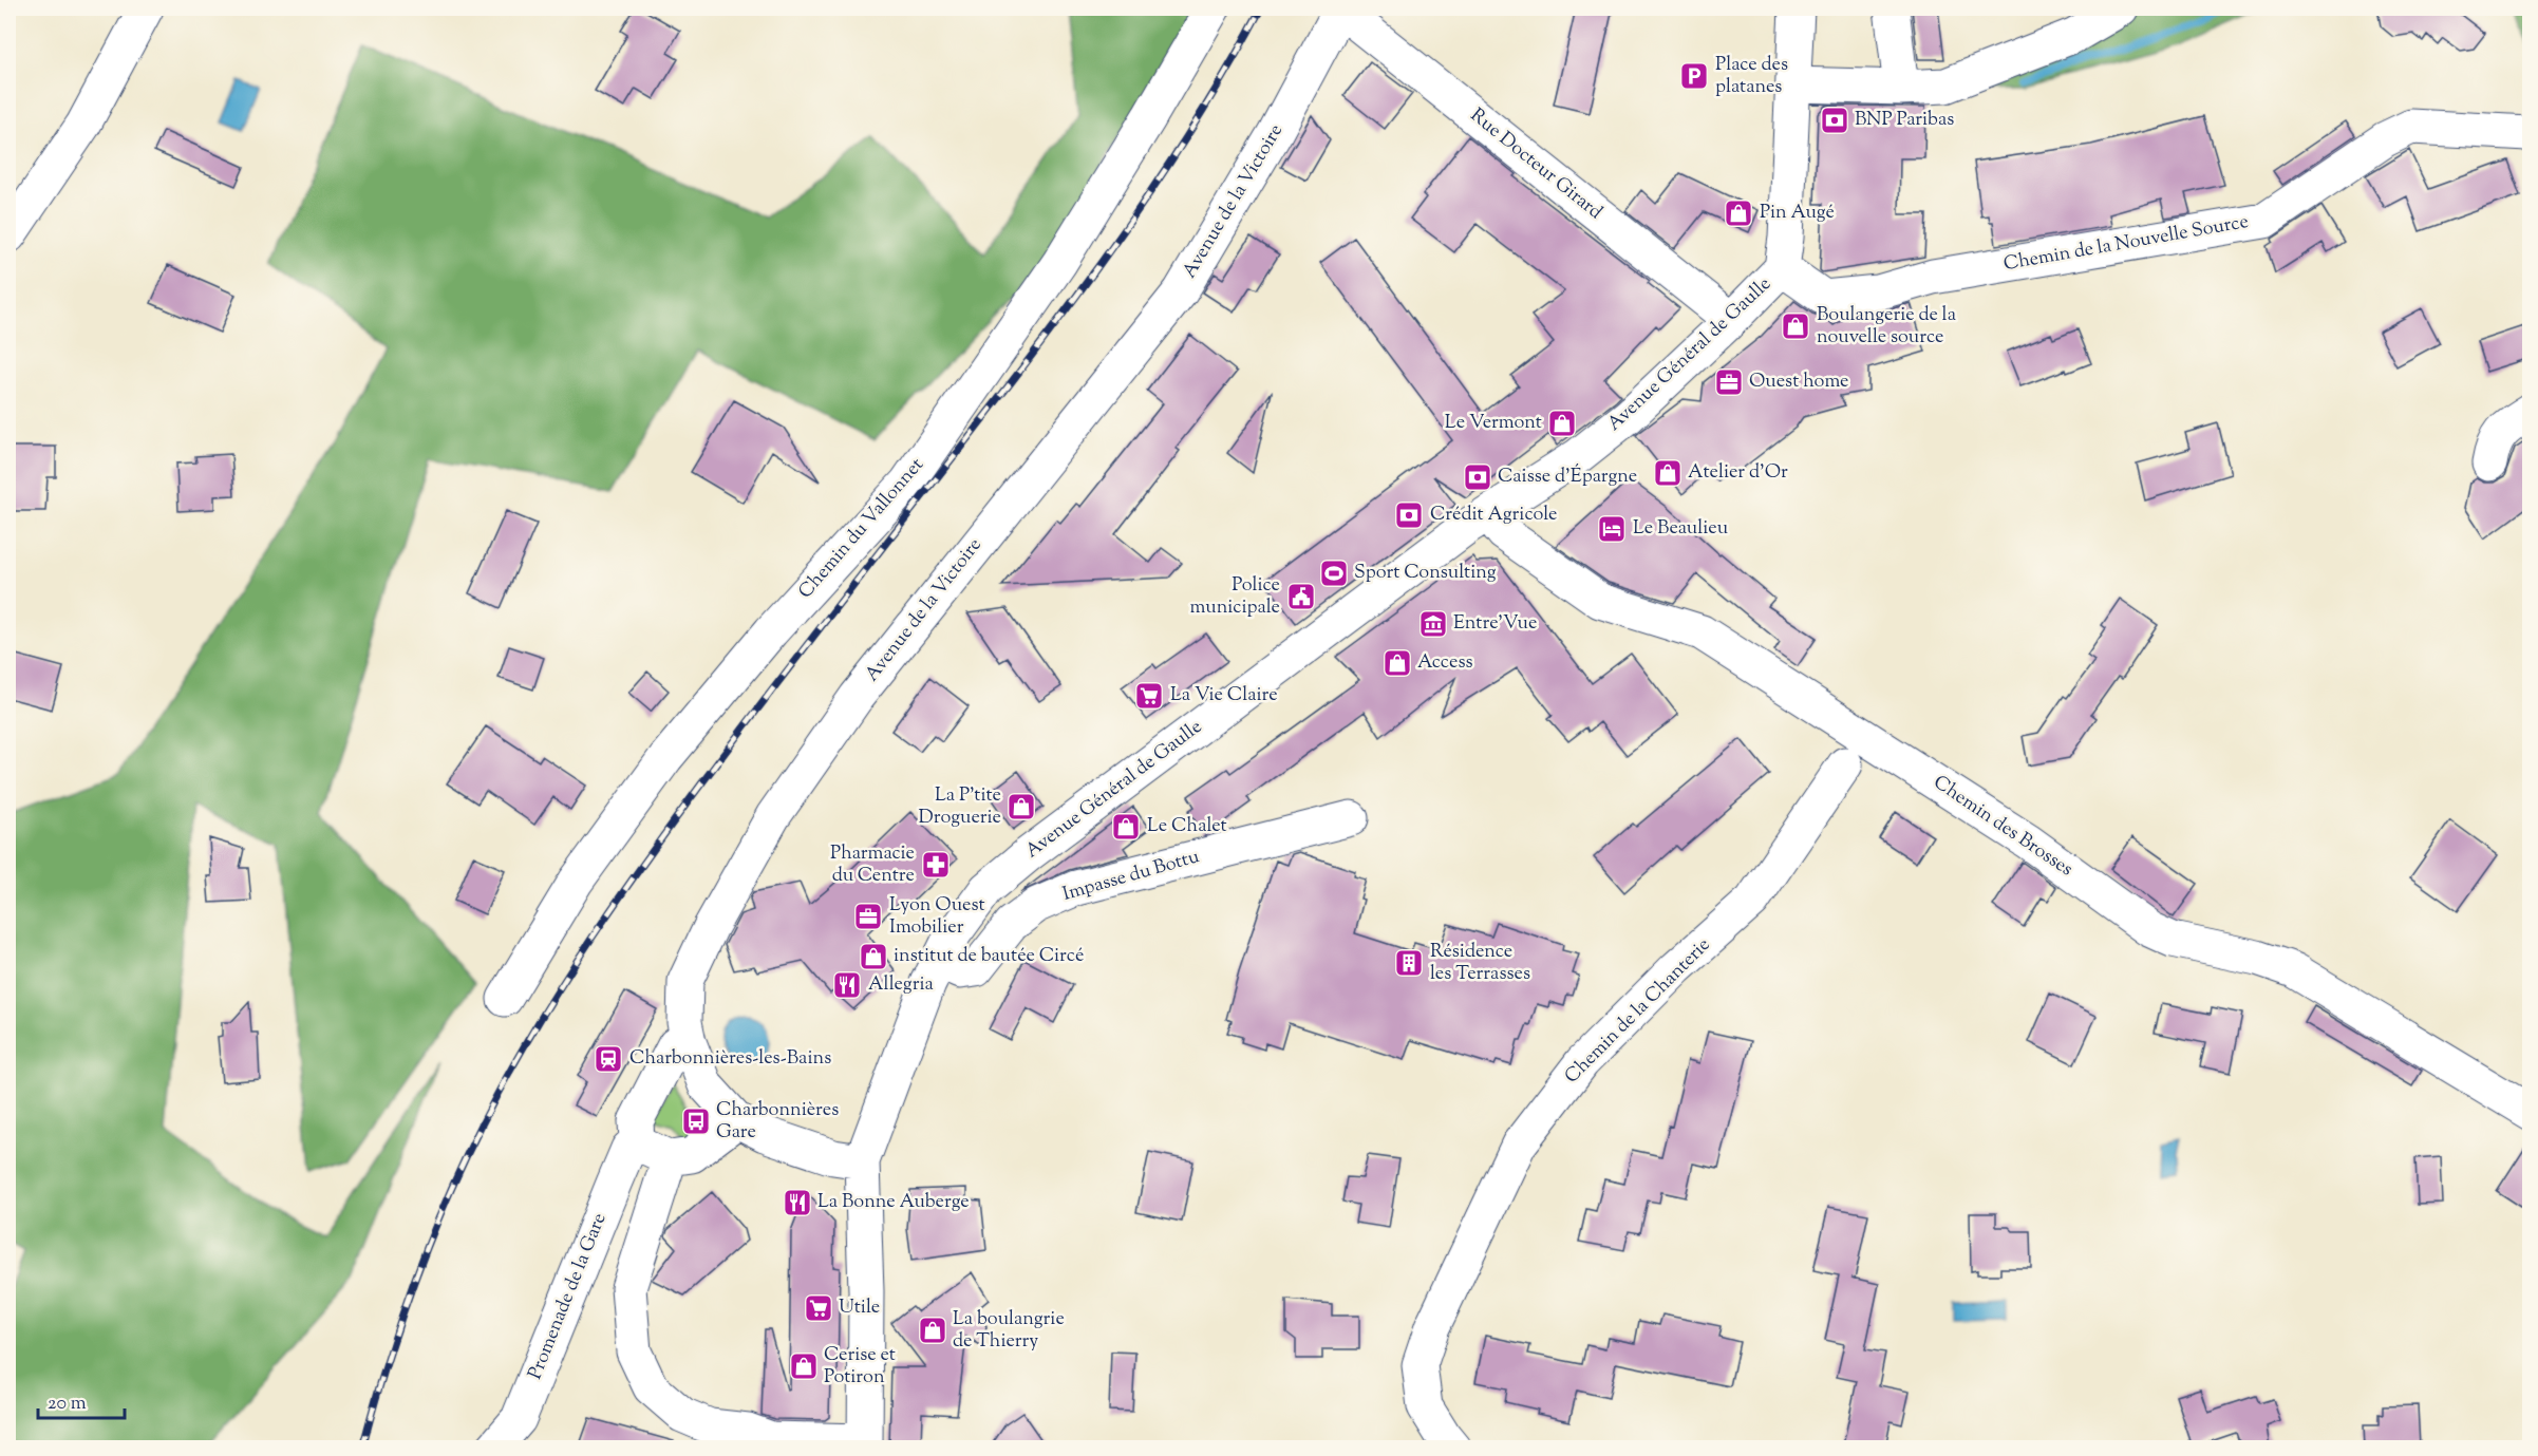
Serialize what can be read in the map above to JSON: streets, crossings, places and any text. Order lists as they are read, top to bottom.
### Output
{
  "streets": {
    "street": [
      "Rue Docteur Girard",
      "Avenue de la Victoire",
      "Chemin de la Nouvelle Source",
      "Avenue Général de Gaulle",
      "Chemin du Vallonnet",
      "Chemin des Brosses",
      "Impasse du Bottu",
      "Chemin de la Chanterie",
      "Promenade de la Gare"
    ]
  },
  "crossings": [
    ["Rue Docteur Girard", "Avenue de la Victoire"],
    ["Rue Docteur Girard", "Avenue Général de Gaulle"],
    ["Avenue de la Victoire", "Avenue Général de Gaulle"],
    ["Chemin de la Nouvelle Source", "Avenue Général de Gaulle"],
    ["Avenue Général de Gaulle", "Chemin des Brosses"],
    ["Avenue Général de Gaulle", "Impasse du Bottu"]
  ],
  "places": {
    "parking": ["Place des platanes"],
    "bank": ["BNP Paribas", "Caisse d'Épargne", "Crédit Agricole"],
    "shop": [
      "Pin Augé",
      "Boulangerie de la nouvelle source",
      "Le Vermont",
      "Atelier d'Or",
      "Access",
      "La P'tite Droguerie",
      "Le Chalet",
      "institut de bautée Circé",
      "La boulangrie de Thierry",
      "Cerise et Potiron"
    ],
    "office": ["Ouest home", "Lyon Ouest Imobilier"],
    "hotel": ["Le Beaulieu"],
    "sports": ["Sport Consulting"],
    "public building": ["Police municipale"],
    "museum": ["Entre'Vue"],
    "supermarket": ["La Vie Claire", "Utile"],
    "pharmacy": ["Pharmacie du Centre"],
    "building": ["Résidence les Terrasses"],
    "restaurant": ["Allegria", "La Bonne Auberge"],
    "station": ["Charbonnières-les-Bains"],
    "bus stop": ["Charbonnières Gare"]
  },
  "scale_bar": "20 m"
}
